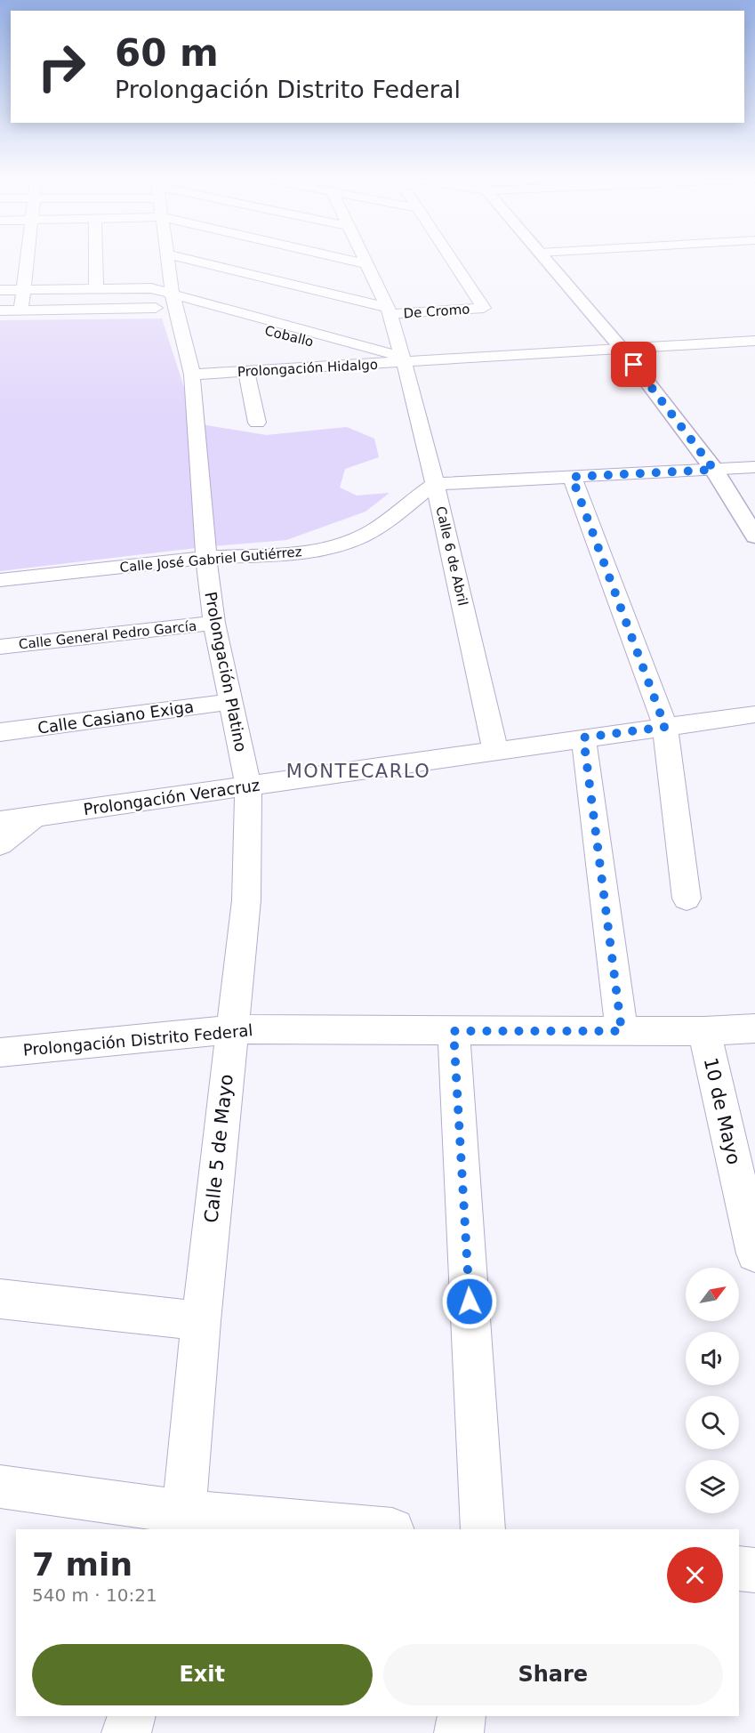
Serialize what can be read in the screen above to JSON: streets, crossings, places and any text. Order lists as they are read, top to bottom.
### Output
{
  "streets": {
    "street": [
      "De Cromo",
      "Coballo",
      "Prolongación Hidalgo",
      "Calle 6 de Abril",
      "Calle José Gabriel Gutiérrez",
      "Calle General Pedro García",
      "Prolongación Platino",
      "Calle Casiano Exiga",
      "Prolongación Veracruz",
      "Prolongación Distrito Federal",
      "10 de Mayo",
      "Calle 5 de Mayo"
    ]
  },
  "crossings": [
    ["De Cromo", "Calle 6 de Abril"],
    ["Coballo", "Prolongación Hidalgo"],
    ["Coballo", "Calle 6 de Abril"],
    ["Coballo", "Prolongación Platino"],
    ["Prolongación Hidalgo", "Calle 6 de Abril"],
    ["Prolongación Hidalgo", "Prolongación Platino"],
    ["Calle 6 de Abril", "Calle José Gabriel Gutiérrez"],
    ["Calle 6 de Abril", "Prolongación Veracruz"],
    ["Calle José Gabriel Gutiérrez", "Prolongación Platino"],
    ["Calle General Pedro García", "Prolongación Platino"],
    ["Prolongación Platino", "Calle Casiano Exiga"],
    ["Prolongación Platino", "Prolongación Veracruz"],
    ["Prolongación Platino", "Calle 5 de Mayo"],
    ["Prolongación Veracruz", "Calle 5 de Mayo"],
    ["Prolongación Distrito Federal", "10 de Mayo"],
    ["Prolongación Distrito Federal", "Calle 5 de Mayo"]
  ],
  "districts": ["MONTECARLO"],
  "north": "top right",
  "page": {
    "turn": ["60 m", "Prolongación Distrito Federal"],
    "heading": ["7 min", "540 m · 10:21"],
    "buttons": ["Exit", "Share"]
  }
}
